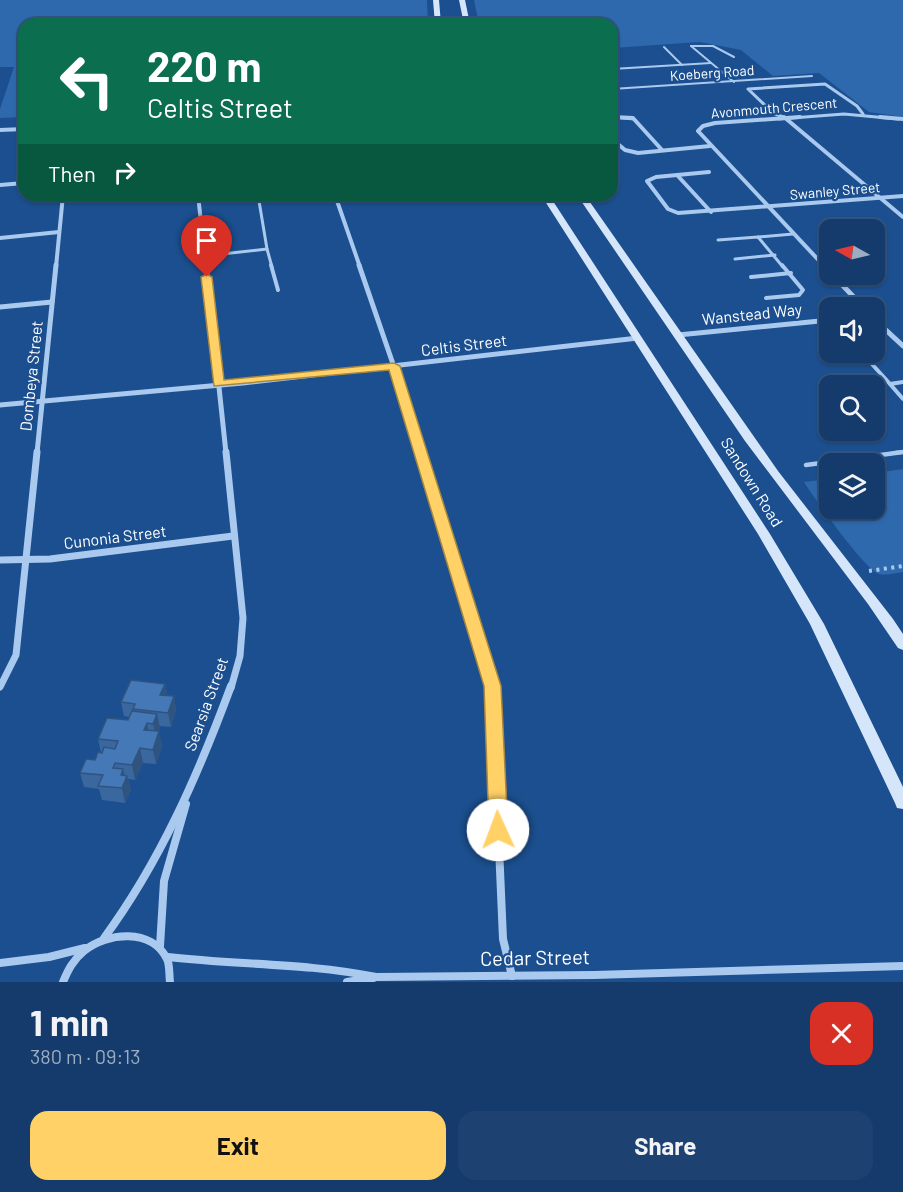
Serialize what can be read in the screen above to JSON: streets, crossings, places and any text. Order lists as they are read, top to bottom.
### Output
{
  "streets": {
    "main road": ["Sandown Road"],
    "street": [
      "Avonmouth Crescent",
      "Swanley Street",
      "Wanstead Way",
      "Celtis Street",
      "Dombeya Street",
      "Cunonia Street",
      "Searsia Street",
      "Cedar Street"
    ],
    "lane": ["Koeberg Road"]
  },
  "crossings": [
    ["Avonmouth Crescent", "Swanley Street"],
    ["Wanstead Way", "Sandown Road"],
    ["Celtis Street", "Dombeya Street"],
    ["Celtis Street", "Sandown Road"],
    ["Celtis Street", "Searsia Street"],
    ["Dombeya Street", "Cunonia Street"],
    ["Cunonia Street", "Searsia Street"]
  ],
  "north": "left",
  "page": {
    "turn": ["220 m", "Celtis Street"],
    "then": "Then",
    "heading": ["1 min", "380 m · 09:13"],
    "buttons": ["Exit", "Share"]
  }
}
